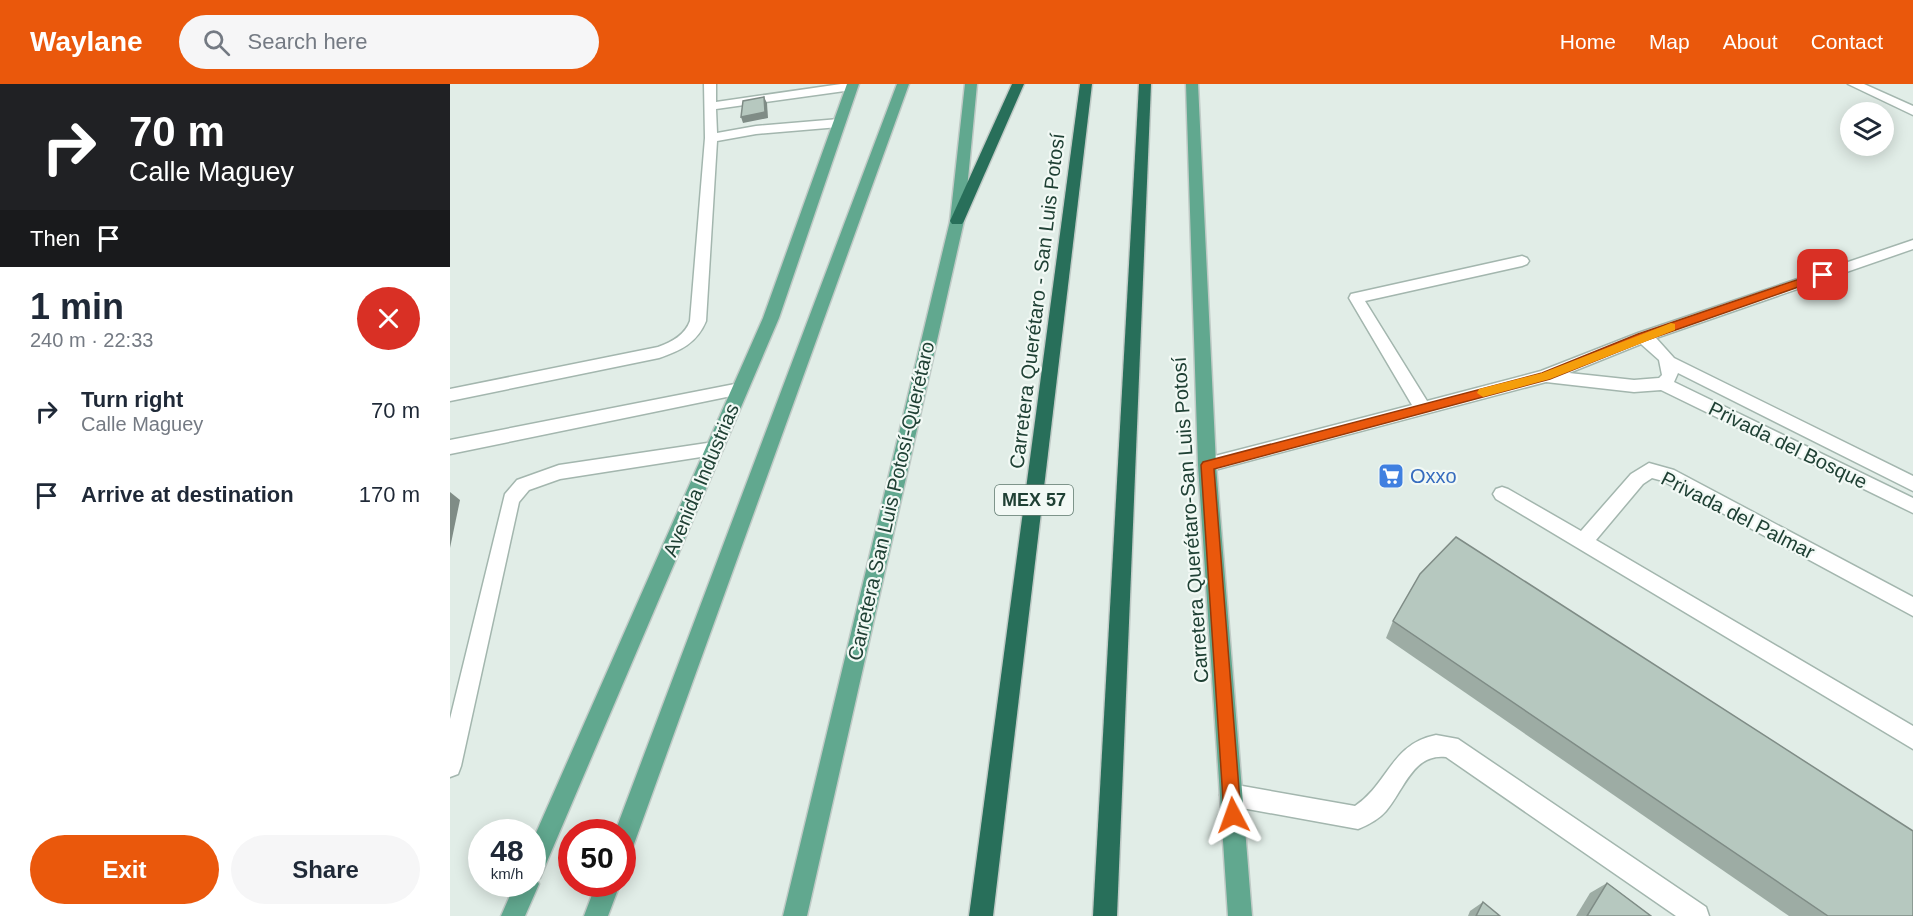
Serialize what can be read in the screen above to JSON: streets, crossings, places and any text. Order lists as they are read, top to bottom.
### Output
{
  "streets": {
    "highway": ["Carretera Querétaro - San Luis Potosí", "MEX 57"],
    "main road": ["Avenida Industrias", "Carretera San Luis Potosí-Querétaro", "Carretera Querétaro-San Luis Potosí"],
    "street": ["Privada del Bosque", "Privada del Palmar"]
  },
  "places": {
    "supermarket": ["Oxxo"]
  },
  "page": {
    "header": "Waylane",
    "search": "Search here",
    "nav": [
      "Home",
      "Map",
      "About",
      "Contact"
    ],
    "turn": ["70 m", "Calle Maguey"],
    "then": "Then",
    "heading": ["1 min", "240 m · 22:33"],
    "list": [
      {
        "name": "Turn right",
        "note": "Calle Maguey",
        "value": "70 m"
      },
      {
        "name": "Arrive at destination",
        "value": "170 m"
      }
    ],
    "speed": "48 km/h",
    "limit": "50",
    "buttons": ["Exit", "Share"]
  }
}
